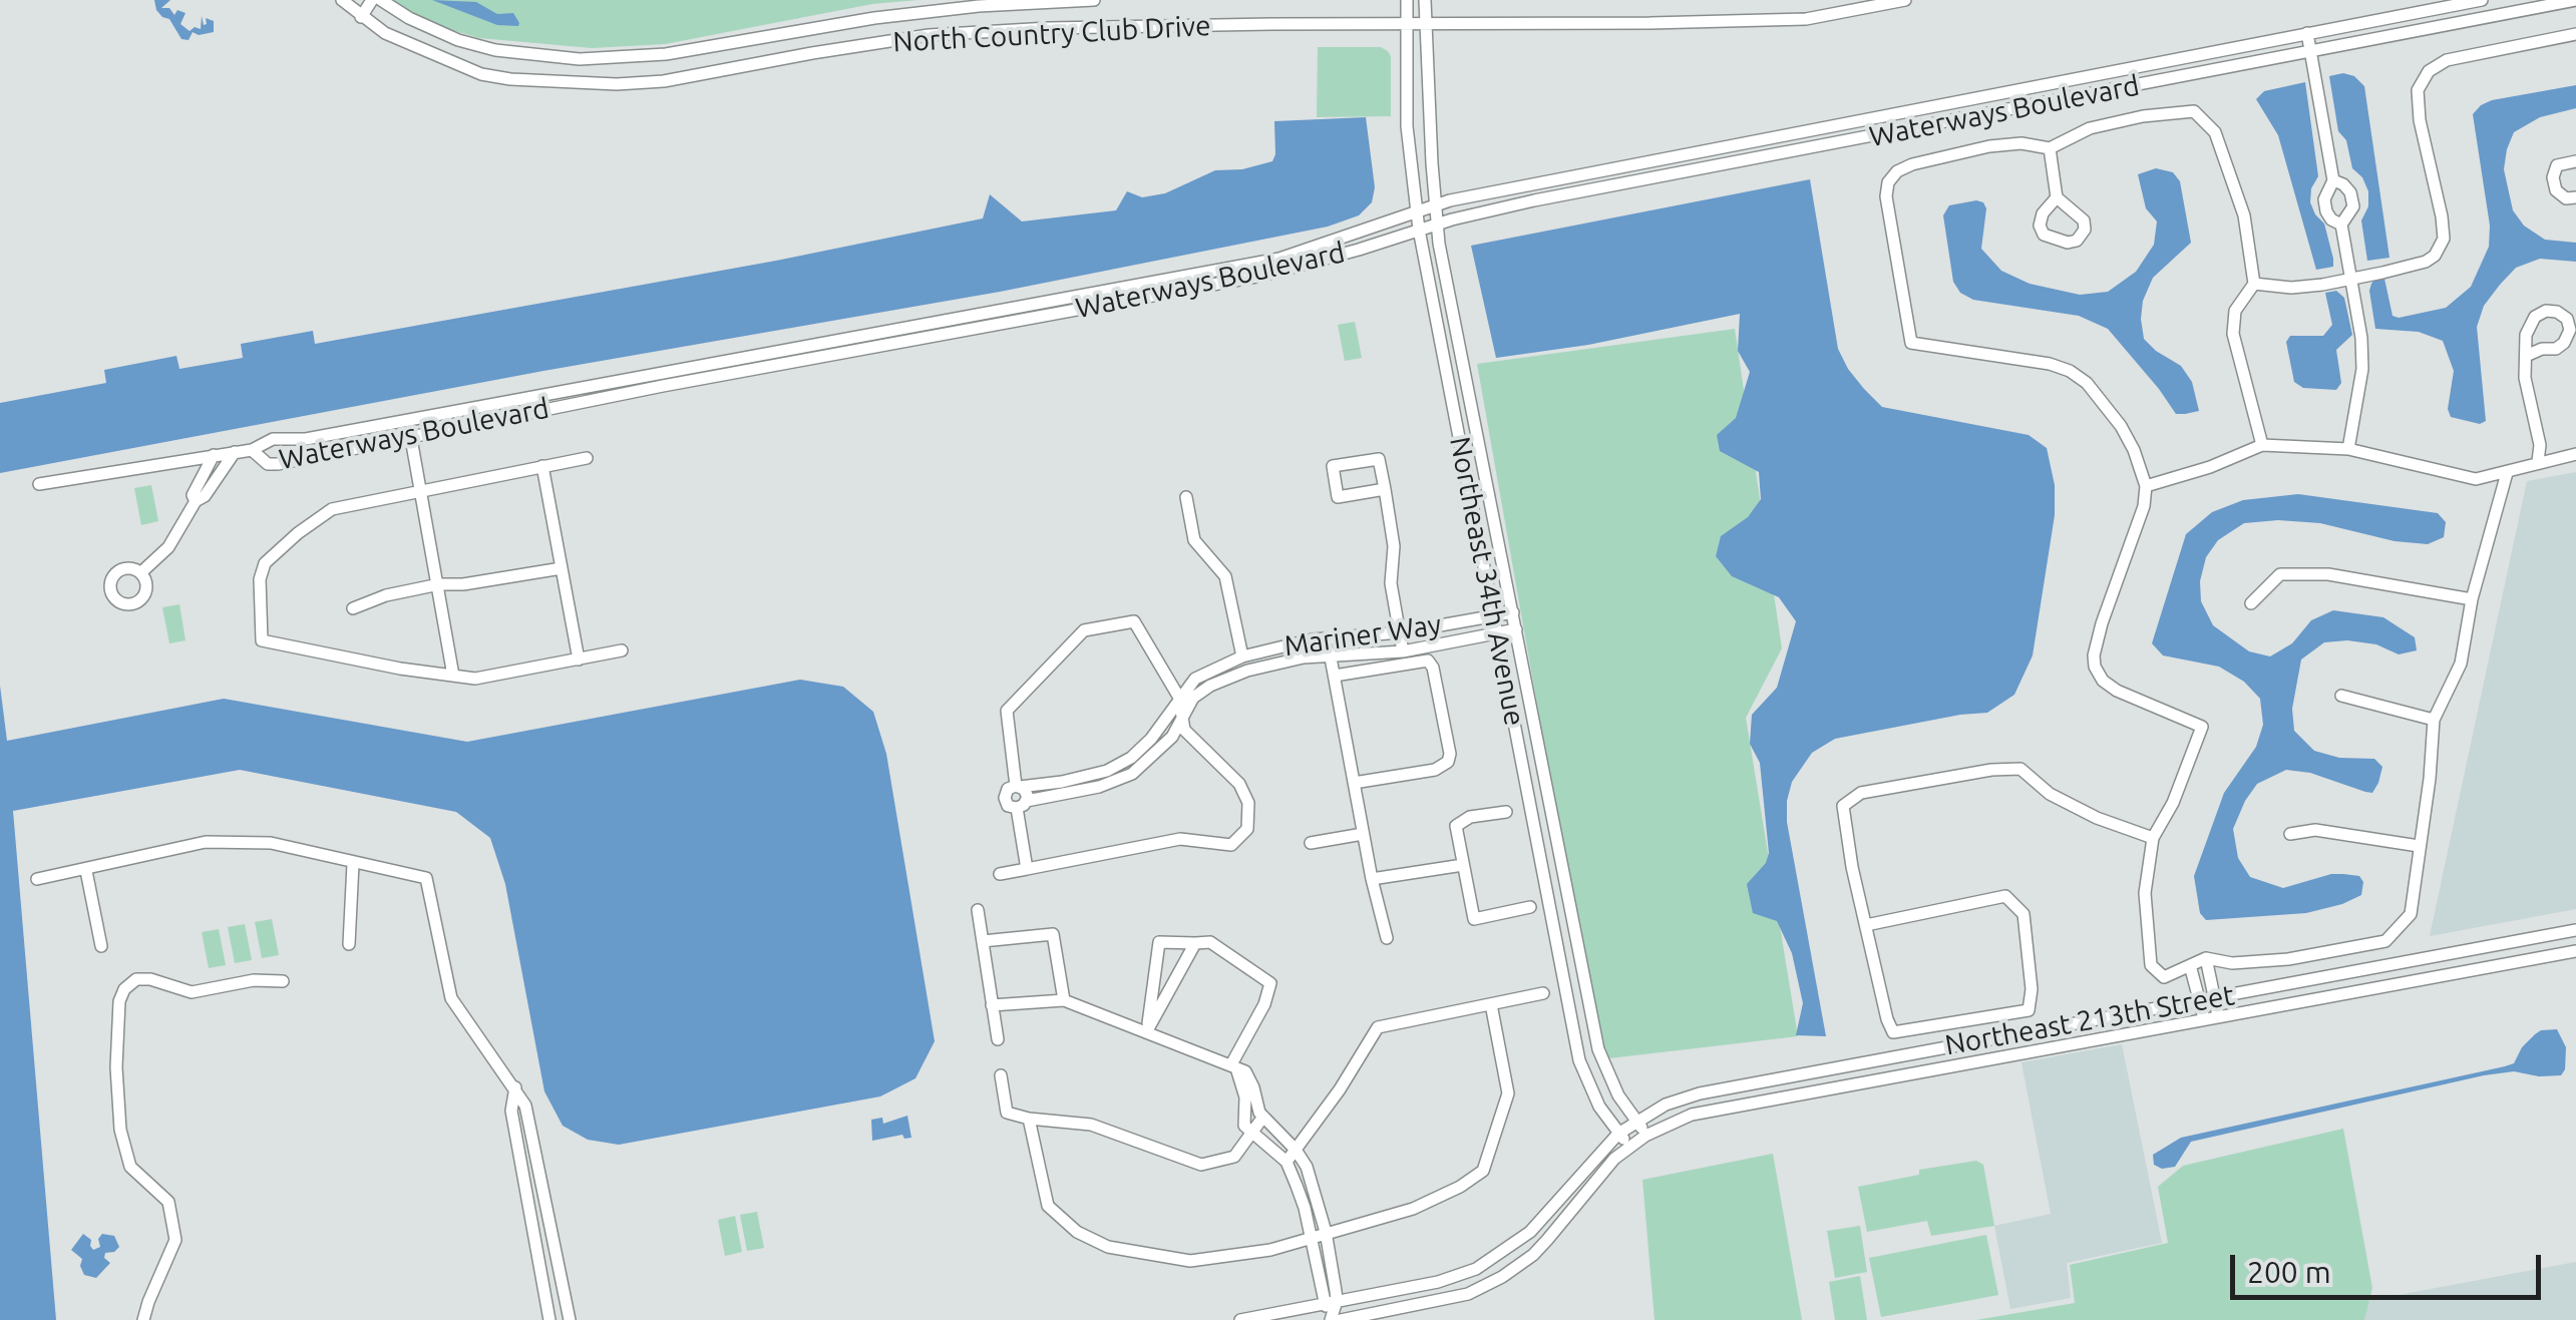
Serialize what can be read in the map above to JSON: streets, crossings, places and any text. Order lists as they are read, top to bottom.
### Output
{
  "streets": {
    "street": [
      "North Country Club Drive",
      "Waterways Boulevard",
      "Northeast 34th Avenue",
      "Mariner Way",
      "Northeast 213th Street"
    ]
  },
  "crossings": [
    ["North Country Club Drive", "Northeast 34th Avenue"],
    ["Waterways Boulevard", "Northeast 34th Avenue"],
    ["Northeast 34th Avenue", "Mariner Way"],
    ["Northeast 34th Avenue", "Northeast 213th Street"]
  ],
  "scale_bar": "200 m"
}
